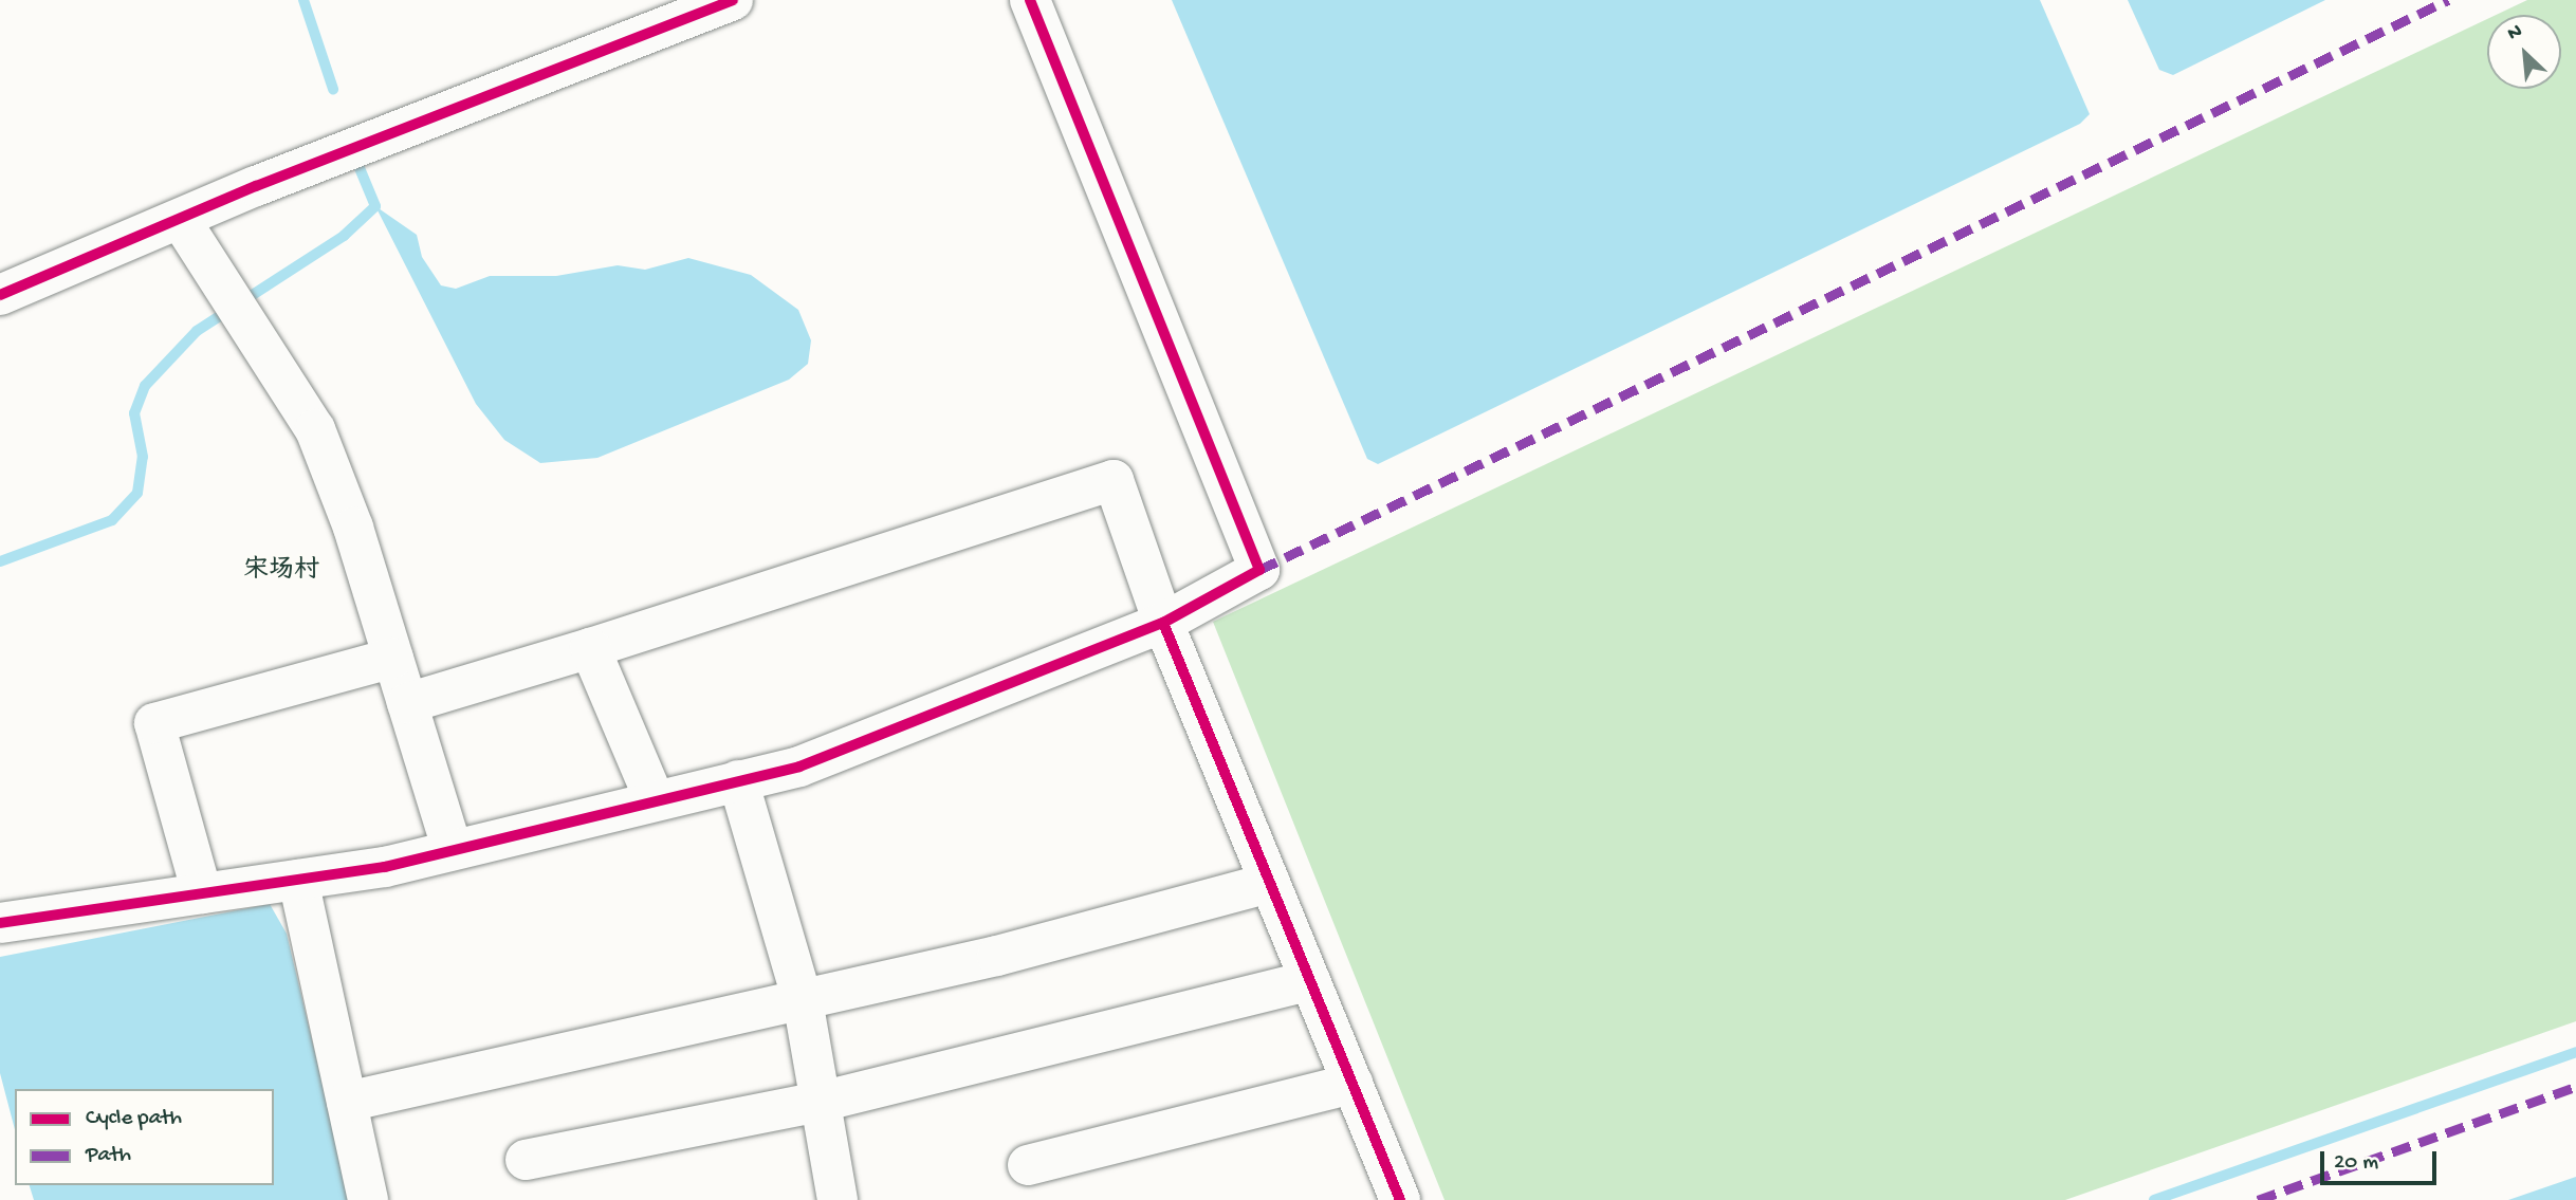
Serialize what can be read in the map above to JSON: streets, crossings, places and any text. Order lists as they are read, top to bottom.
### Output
{
  "districts": ["宋场村"],
  "legend": ["Cycle path", "Path"],
  "scale_bar": "20 m",
  "north": "top left"
}
